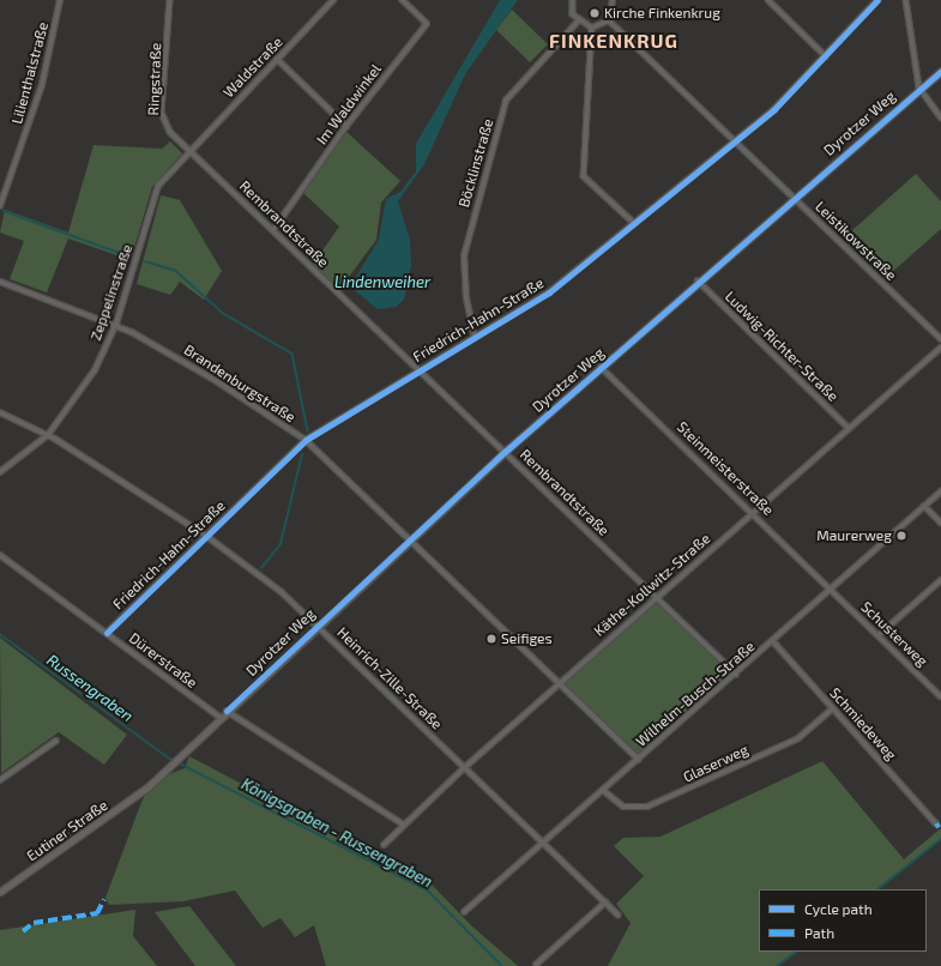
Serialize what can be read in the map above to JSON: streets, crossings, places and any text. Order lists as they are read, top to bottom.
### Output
{
  "streets": {
    "street": [
      "Waldstraße",
      "Lilienthalstraße",
      "Ringstraße",
      "Im Waldwinkel",
      "Dyrotzer Weg",
      "Böcklinstraße",
      "Rembrandtstraße",
      "Leistikowstraße",
      "Zeppelinstraße",
      "Friedrich-Hahn-Straße",
      "Ludwig-Richter-Straße",
      "Brandenburgstraße",
      "Steinmeisterstraße",
      "Käthe-Kollwitz-Straße",
      "Schusterweg",
      "Dürerstraße",
      "Heinrich-Zille-Straße",
      "Wilhelm-Busch-Straße",
      "Schmiedeweg",
      "Glaserweg",
      "Eutiner Straße"
    ]
  },
  "crossings": [
    ["Waldstraße", "Ringstraße"],
    ["Waldstraße", "Rembrandtstraße"],
    ["Waldstraße", "Zeppelinstraße"],
    ["Ringstraße", "Rembrandtstraße"],
    ["Ringstraße", "Zeppelinstraße"],
    ["Im Waldwinkel", "Rembrandtstraße"],
    ["Dyrotzer Weg", "Rembrandtstraße"],
    ["Dyrotzer Weg", "Leistikowstraße"],
    ["Dyrotzer Weg", "Ludwig-Richter-Straße"],
    ["Dyrotzer Weg", "Brandenburgstraße"],
    ["Dyrotzer Weg", "Steinmeisterstraße"],
    ["Dyrotzer Weg", "Dürerstraße"],
    ["Dyrotzer Weg", "Heinrich-Zille-Straße"],
    ["Dyrotzer Weg", "Eutiner Straße"],
    ["Böcklinstraße", "Friedrich-Hahn-Straße"],
    ["Rembrandtstraße", "Zeppelinstraße"],
    ["Rembrandtstraße", "Friedrich-Hahn-Straße"],
    ["Rembrandtstraße", "Käthe-Kollwitz-Straße"],
    ["Rembrandtstraße", "Wilhelm-Busch-Straße"],
    ["Leistikowstraße", "Friedrich-Hahn-Straße"],
    ["Zeppelinstraße", "Brandenburgstraße"],
    ["Zeppelinstraße", "Heinrich-Zille-Straße"],
    ["Friedrich-Hahn-Straße", "Brandenburgstraße"],
    ["Friedrich-Hahn-Straße", "Dürerstraße"],
    ["Friedrich-Hahn-Straße", "Heinrich-Zille-Straße"],
    ["Ludwig-Richter-Straße", "Käthe-Kollwitz-Straße"],
    ["Brandenburgstraße", "Käthe-Kollwitz-Straße"],
    ["Brandenburgstraße", "Wilhelm-Busch-Straße"],
    ["Steinmeisterstraße", "Käthe-Kollwitz-Straße"],
    ["Steinmeisterstraße", "Schusterweg"],
    ["Steinmeisterstraße", "Wilhelm-Busch-Straße"],
    ["Käthe-Kollwitz-Straße", "Heinrich-Zille-Straße"],
    ["Schusterweg", "Wilhelm-Busch-Straße"],
    ["Heinrich-Zille-Straße", "Wilhelm-Busch-Straße"],
    ["Wilhelm-Busch-Straße", "Schmiedeweg"],
    ["Wilhelm-Busch-Straße", "Glaserweg"],
    ["Schmiedeweg", "Glaserweg"]
  ],
  "districts": ["FINKENKRUG"],
  "water": ["Lindenweiher", "Russengraben", "Königsgraben - Russengraben"],
  "places": ["Kirche Finkenkrug", "Maurerweg", "Seifiges"],
  "legend": ["Cycle path", "Path"]
}
